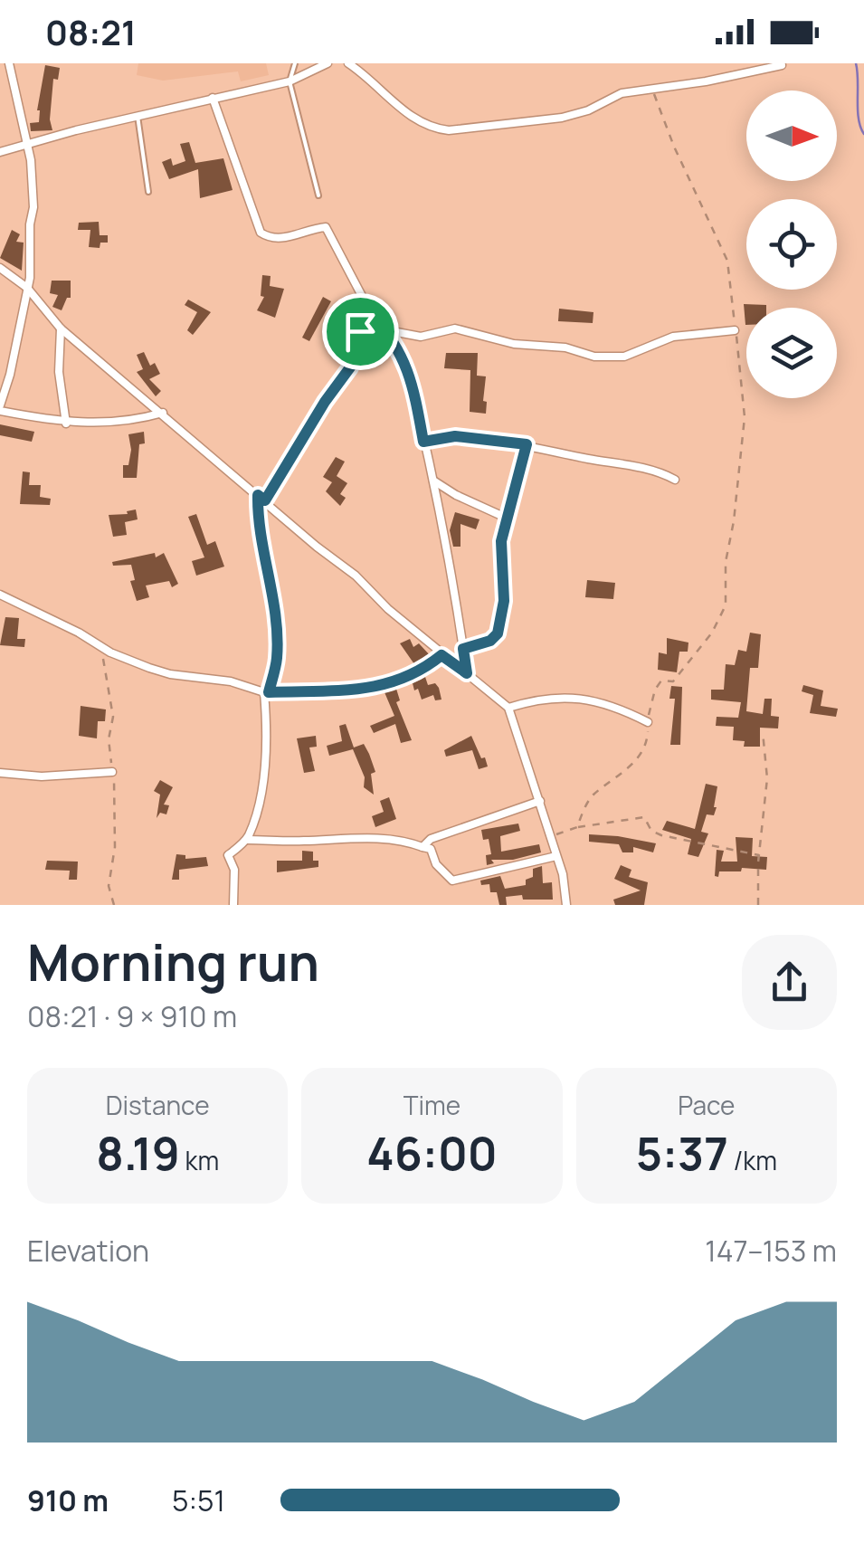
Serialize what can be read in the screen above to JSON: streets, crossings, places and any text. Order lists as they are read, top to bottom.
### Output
{
  "north": "right",
  "page": {
    "status": "08:21",
    "heading": ["Morning run", "08:21 · 9 × 910 m"],
    "stats": [
      ["Distance", "8.19 km"],
      ["Time", "46:00"],
      ["Pace", "5:37 /km"]
    ],
    "chart": ["Elevation", "147–153 m"],
    "list": [
      {
        "name": "910 m",
        "note": "5:51"
      }
    ]
  }
}
